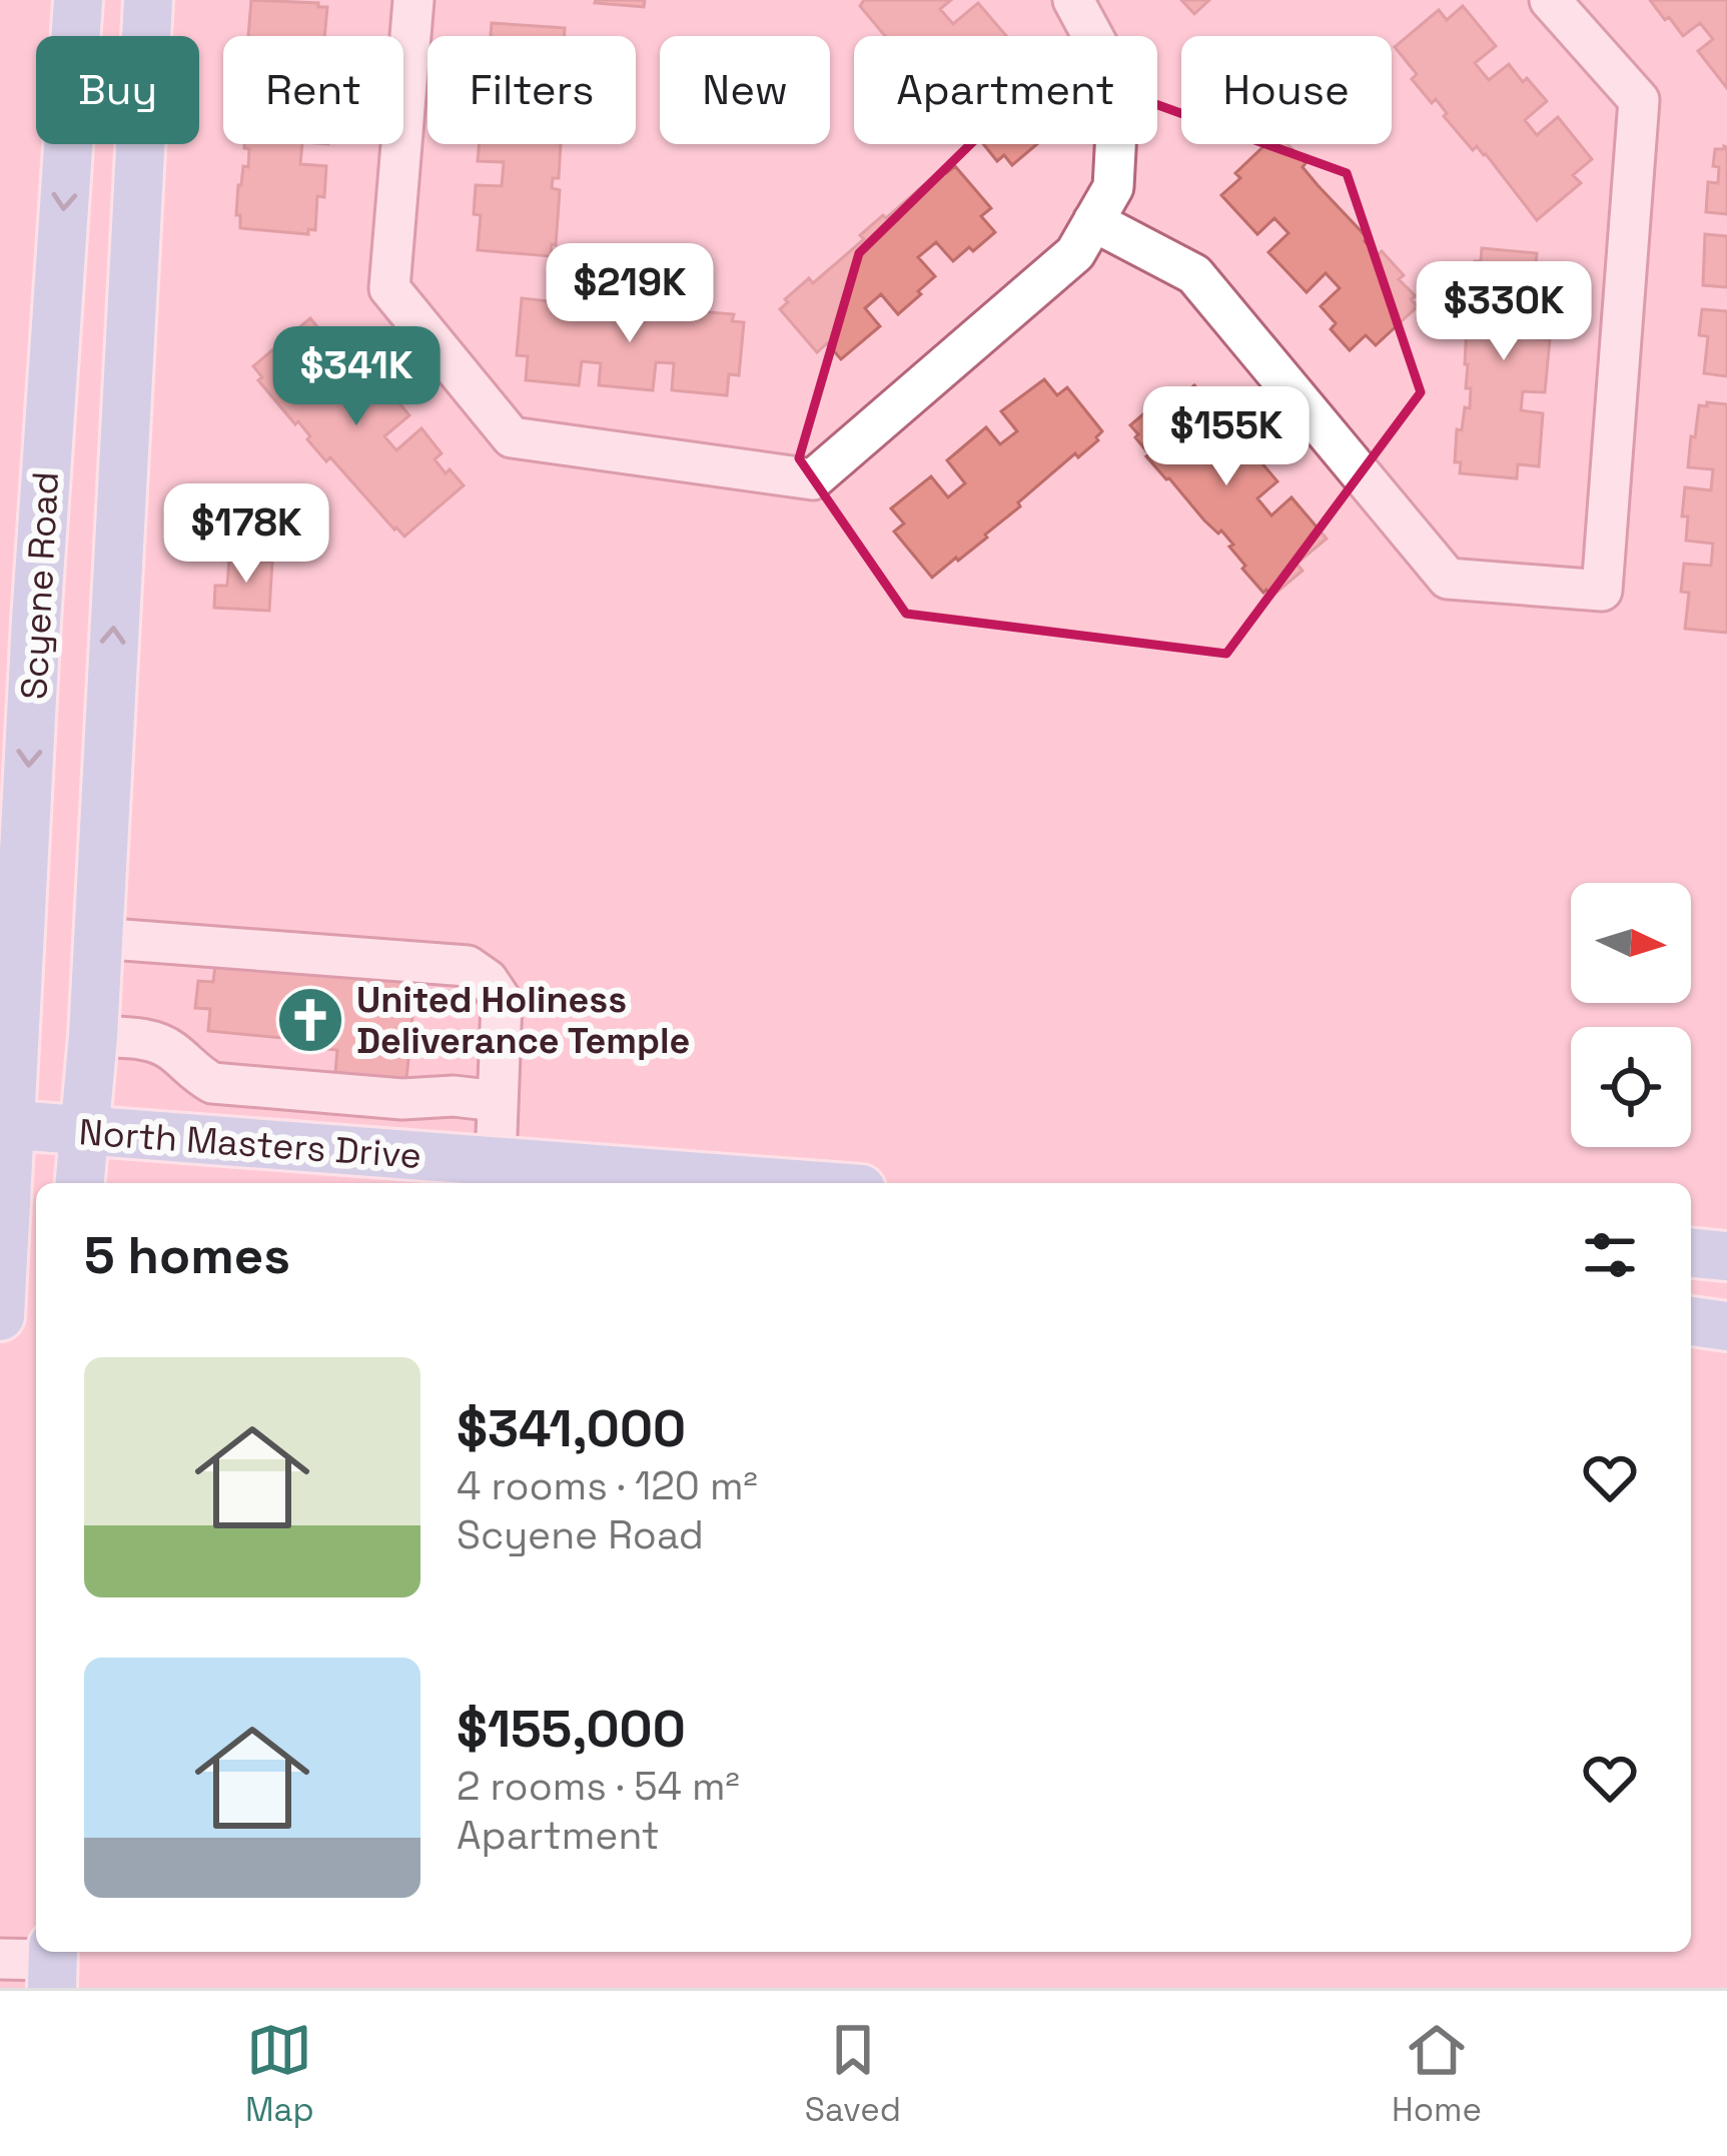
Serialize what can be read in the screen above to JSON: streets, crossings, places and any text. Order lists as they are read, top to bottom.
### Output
{
  "streets": {
    "main road": ["Scyene Road", "North Masters Drive"]
  },
  "crossings": [
    ["Scyene Road", "North Masters Drive"]
  ],
  "places": {
    "church": ["United Holiness Deliverance Temple"]
  },
  "north": "right",
  "page": {
    "chip": [
      "Buy",
      "Rent",
      "Filters",
      "New",
      "Apartment",
      "House"
    ],
    "price": [
      "$219K",
      "$330K",
      "$341K",
      "$155K",
      "$178K"
    ],
    "heading": "5 homes",
    "list": [
      {
        "name": "$341,000",
        "note": "4 rooms · 120 m² · Scyene Road"
      },
      {
        "name": "$155,000",
        "note": "2 rooms · 54 m² · Apartment"
      }
    ],
    "tabs": ["Map", "Saved", "Home"]
  }
}
